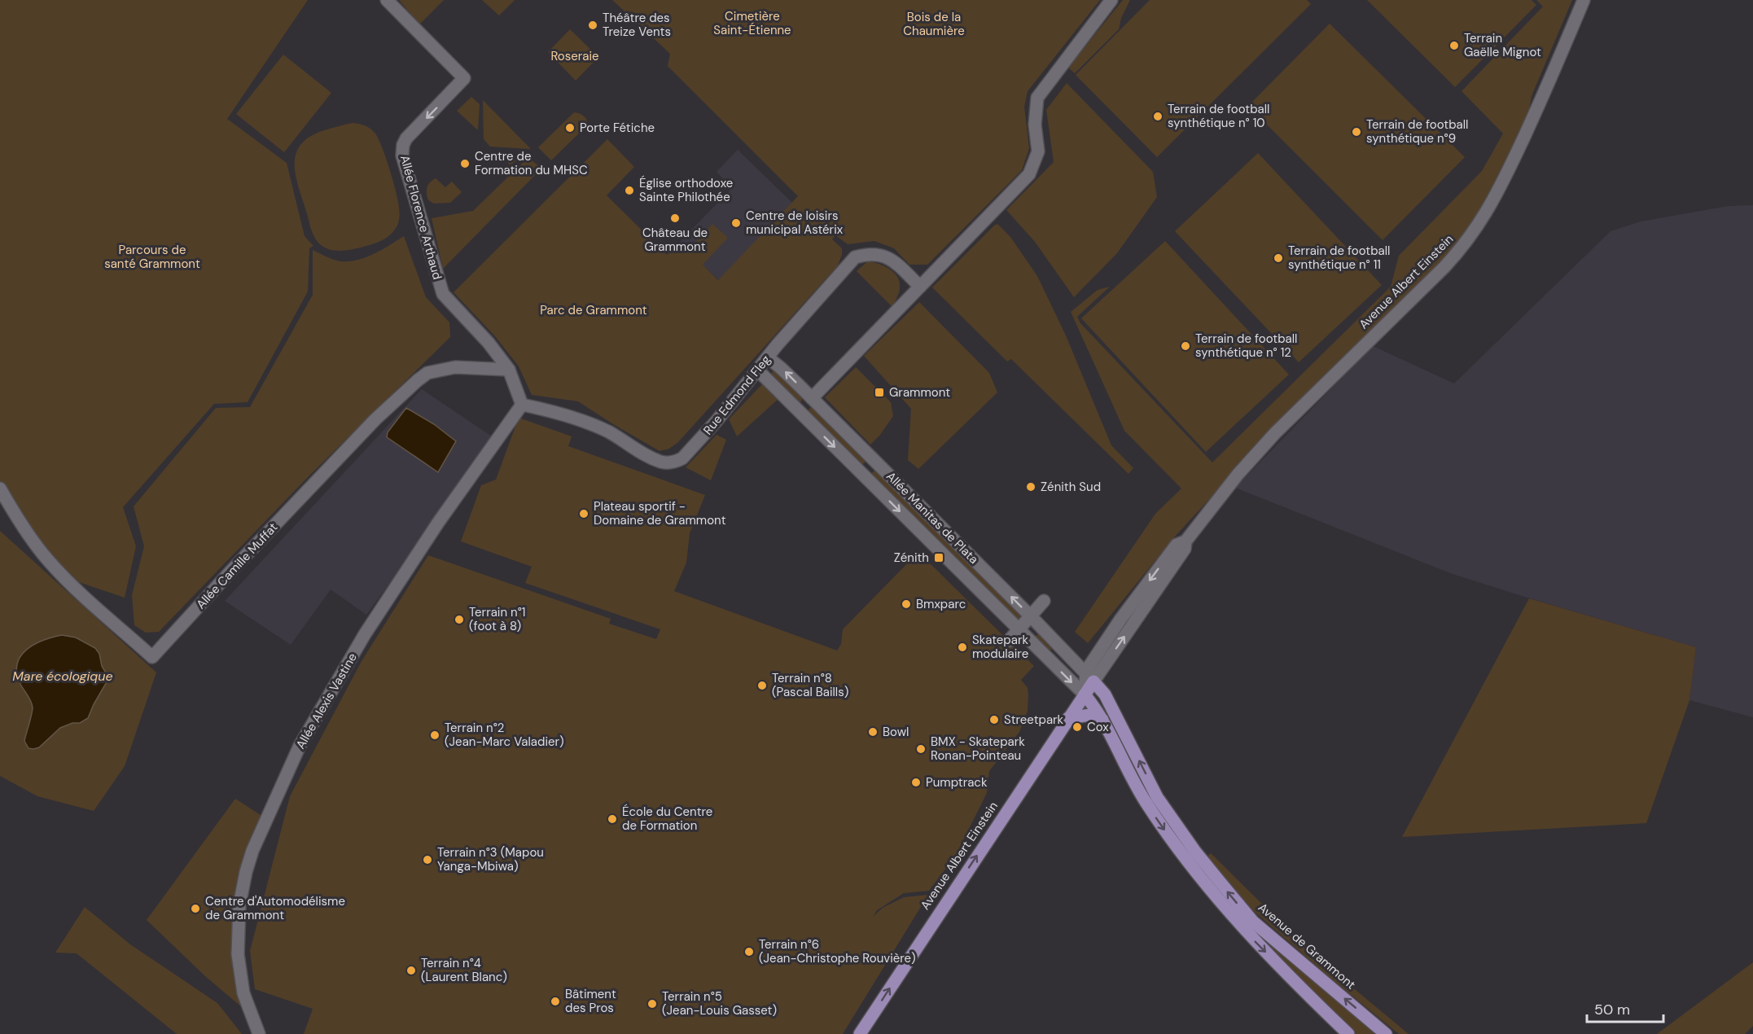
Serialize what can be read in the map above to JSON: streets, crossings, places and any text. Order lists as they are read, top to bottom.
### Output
{
  "streets": {
    "main road": ["Avenue Albert Einstein", "Avenue de Grammont"],
    "street": [
      "Allée Florence Arthaud",
      "Rue Edmond Fleg",
      "Allée Manitas de Plata",
      "Allée Camille Muffat",
      "Allée Alexis Vastine"
    ]
  },
  "crossings": [
    ["Allée Florence Arthaud", "Rue Edmond Fleg"],
    ["Allée Florence Arthaud", "Allée Camille Muffat"],
    ["Allée Florence Arthaud", "Allée Alexis Vastine"],
    ["Avenue Albert Einstein", "Allée Manitas de Plata"],
    ["Avenue Albert Einstein", "Avenue de Grammont"],
    ["Rue Edmond Fleg", "Allée Manitas de Plata"],
    ["Rue Edmond Fleg", "Allée Alexis Vastine"],
    ["Allée Manitas de Plata", "Avenue de Grammont"]
  ],
  "one_way": ["Allée Florence Arthaud"],
  "water": ["Mare écologique"],
  "parks": [
    "Cimetière Saint-Étienne",
    "Bois de la Chaumière",
    "Roseraie",
    "Parcours de santé Grammont",
    "Parc de Grammont"
  ],
  "places": {
    "other": [
      "Théâtre des Treize Vents",
      "Terrain Gaëlle Mignot",
      "Terrain de football synthétique n° 10",
      "Porte Fétiche",
      "Terrain de football synthétique n°9",
      "Centre de Formation du MHSC",
      "Église orthodoxe Sainte Philothée",
      "Château de Grammont",
      "Centre de loisirs municipal Astérix",
      "Terrain de football synthétique n° 11",
      "Terrain de football synthétique n° 12",
      "Zénith Sud",
      "Plateau sportif - Domaine de Grammont",
      "Bmxparc",
      "Terrain n°1 (foot à 8)",
      "Skatepark modulaire",
      "Terrain n°8 (Pascal Baills)",
      "Streetpark",
      "Cox",
      "Bowl",
      "Terrain n°2 (Jean-Marc Valadier)",
      "BMX - Skatepark Ronan-Pointeau",
      "Pumptrack",
      "École du Centre de Formation",
      "Terrain n°3 (Mapou Yanga-Mbiwa)",
      "Centre d'Automodélisme de Grammont",
      "Terrain n°6 (Jean-Christophe Rouvière)",
      "Terrain n°4 (Laurent Blanc)",
      "Bâtiment des Pros",
      "Terrain n°5 (Jean-Louis Gasset)"
    ],
    "transit": ["Grammont", "Zénith"]
  },
  "scale_bar": "50 m"
}
